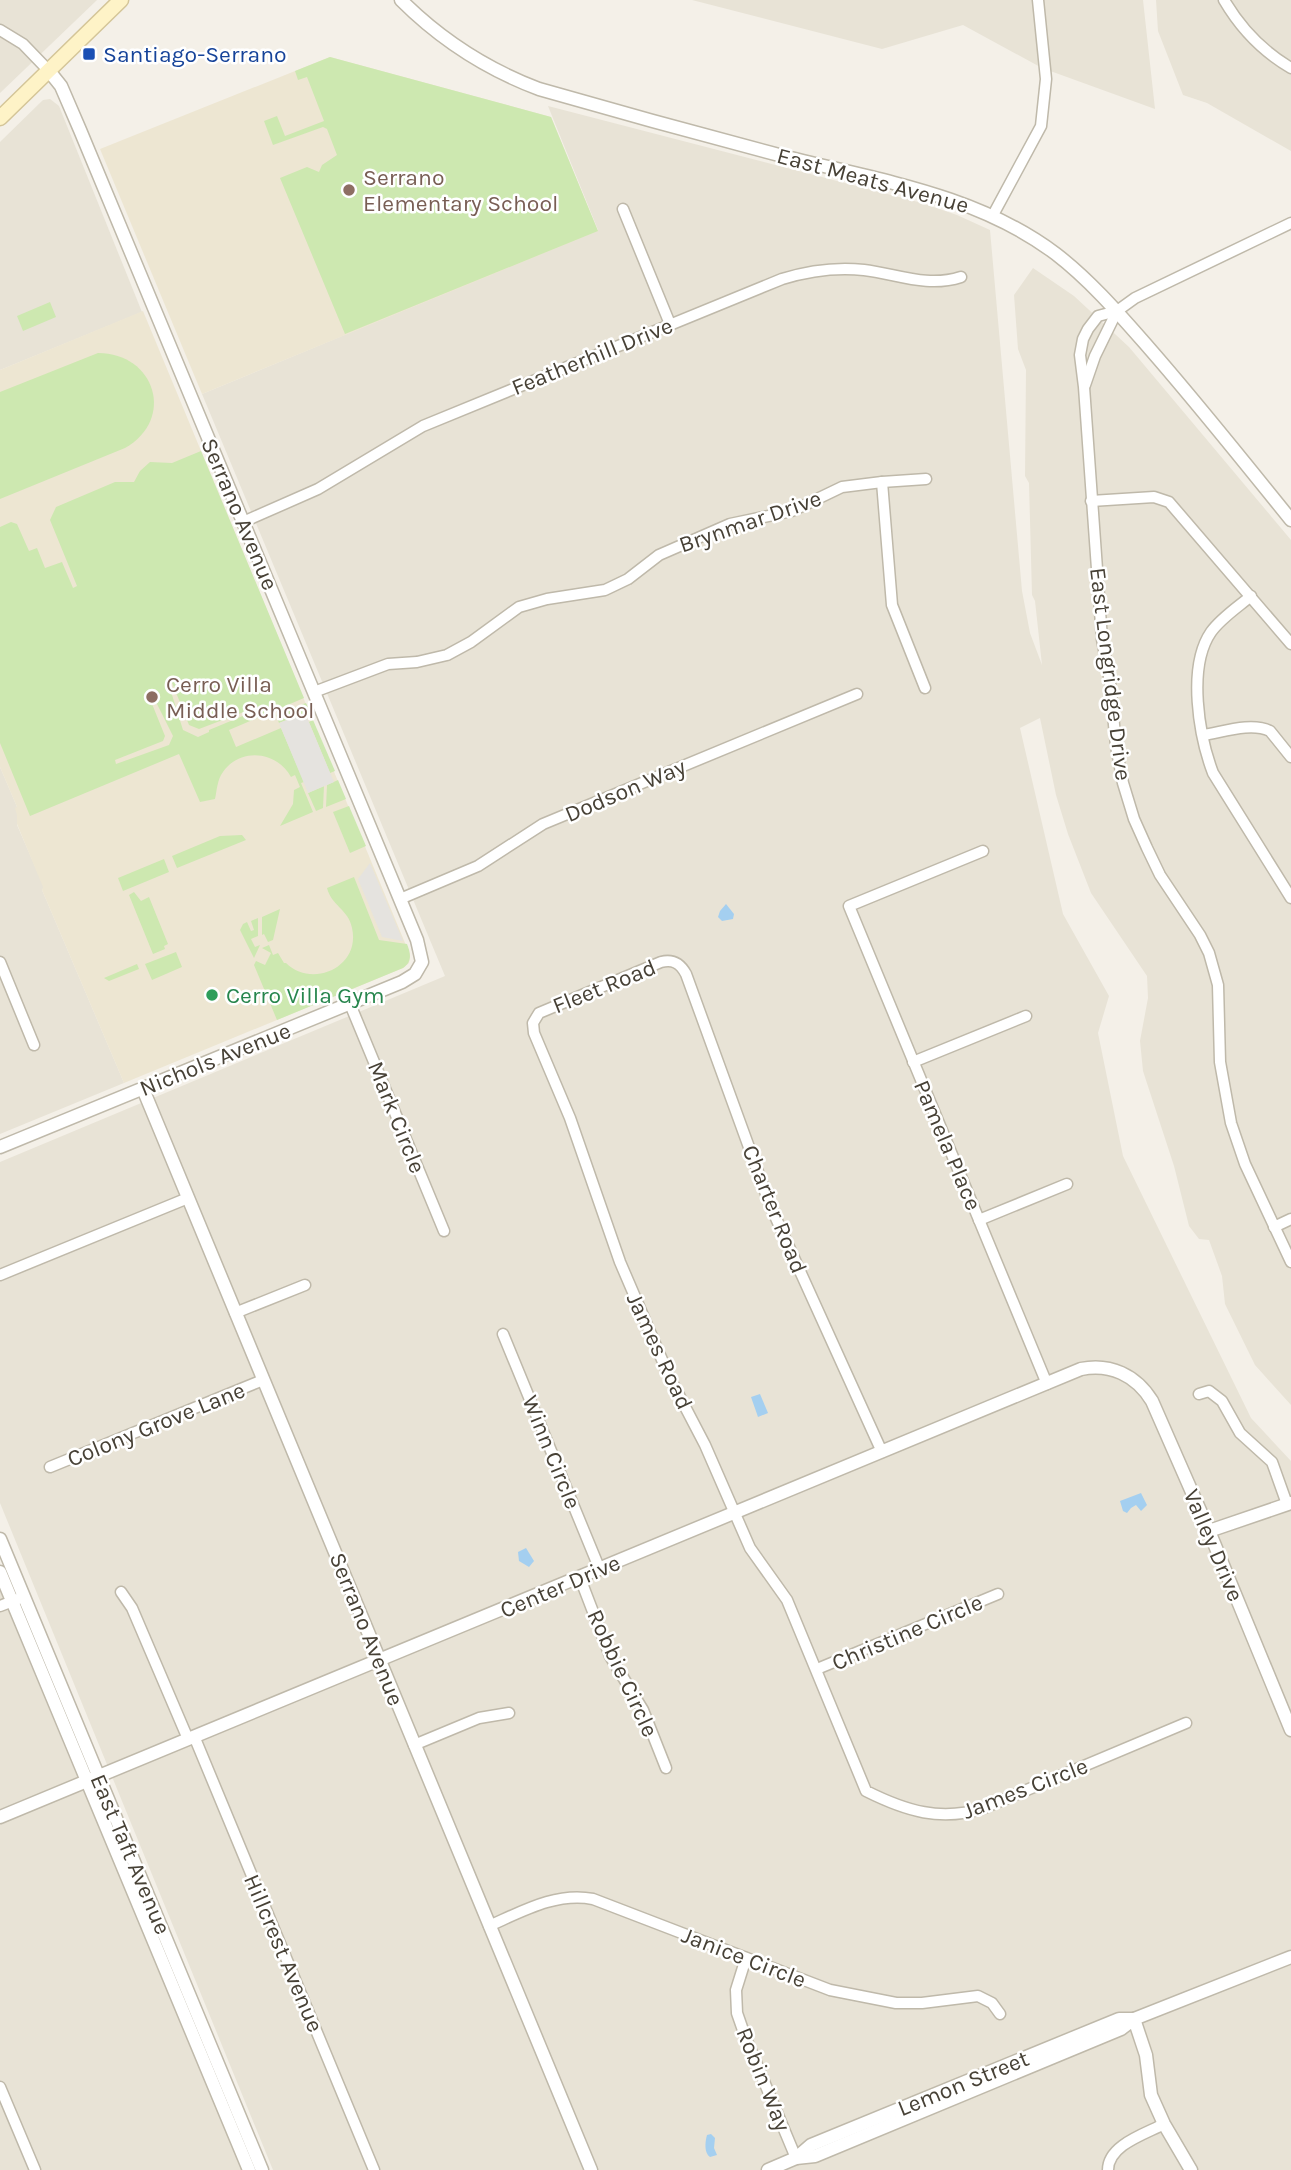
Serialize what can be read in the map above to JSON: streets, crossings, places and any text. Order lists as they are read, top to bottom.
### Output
{
  "streets": {
    "street": [
      "East Meats Avenue",
      "Featherhill Drive",
      "Serrano Avenue",
      "Brynmar Drive",
      "East Longridge Drive",
      "Dodson Way",
      "Fleet Road",
      "Nichols Avenue",
      "Mark Circle",
      "Pamela Place",
      "Charter Road",
      "James Road",
      "Colony Grove Lane",
      "Winn Circle",
      "Valley Drive",
      "Center Drive",
      "Christine Circle",
      "Robbie Circle",
      "James Circle",
      "East Taft Avenue",
      "Hillcrest Avenue",
      "Janice Circle",
      "Robin Way",
      "Lemon Street"
    ]
  },
  "crossings": [
    ["East Meats Avenue", "East Longridge Drive"],
    ["Featherhill Drive", "Serrano Avenue"],
    ["Serrano Avenue", "Brynmar Drive"],
    ["Serrano Avenue", "Dodson Way"],
    ["Serrano Avenue", "Nichols Avenue"],
    ["Serrano Avenue", "Colony Grove Lane"],
    ["Serrano Avenue", "Center Drive"],
    ["Serrano Avenue", "Janice Circle"],
    ["Fleet Road", "Charter Road"],
    ["Fleet Road", "James Road"],
    ["Nichols Avenue", "Mark Circle"],
    ["Pamela Place", "Center Drive"],
    ["Charter Road", "Center Drive"],
    ["James Road", "Center Drive"],
    ["James Road", "Christine Circle"],
    ["James Road", "James Circle"],
    ["Winn Circle", "Center Drive"],
    ["Valley Drive", "Center Drive"],
    ["Center Drive", "Robbie Circle"],
    ["Center Drive", "East Taft Avenue"],
    ["Center Drive", "Hillcrest Avenue"],
    ["Christine Circle", "James Circle"],
    ["Janice Circle", "Robin Way"],
    ["Robin Way", "Lemon Street"]
  ],
  "places": {
    "transit": ["Santiago-Serrano"],
    "other": ["Serrano Elementary School", "Cerro Villa Middle School", "Cerro Villa Gym"]
  }
}
